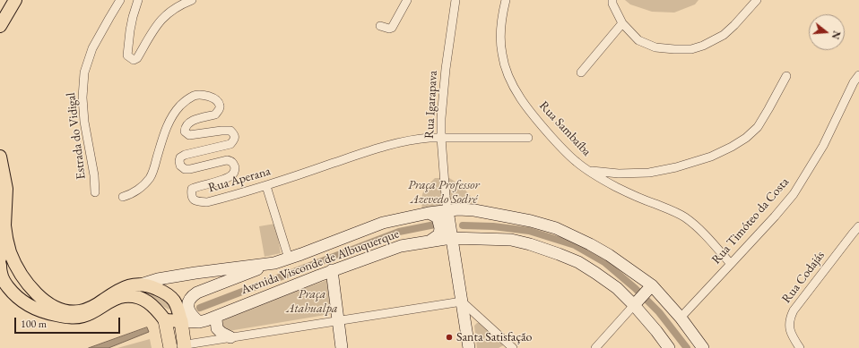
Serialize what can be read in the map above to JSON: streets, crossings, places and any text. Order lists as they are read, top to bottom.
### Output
{
  "streets": {
    "main road": ["Avenida Visconde de Albuquerque"],
    "street": [
      "Rua Igarapava",
      "Rua Sambaíba",
      "Estrada do Vidigal",
      "Rua Aperana",
      "Rua Timóteo da Costa",
      "Rua Codajás"
    ]
  },
  "crossings": [
    ["Rua Igarapava", "Rua Aperana"],
    ["Rua Igarapava", "Avenida Visconde de Albuquerque"],
    ["Rua Sambaíba", "Rua Timóteo da Costa"],
    ["Rua Timóteo da Costa", "Avenida Visconde de Albuquerque"]
  ],
  "parks": ["Praça Professor Azevedo Sodré", "Praça Atahualpa"],
  "places": ["Santa Satisfação"],
  "scale_bar": "100 m",
  "north": "right"
}
